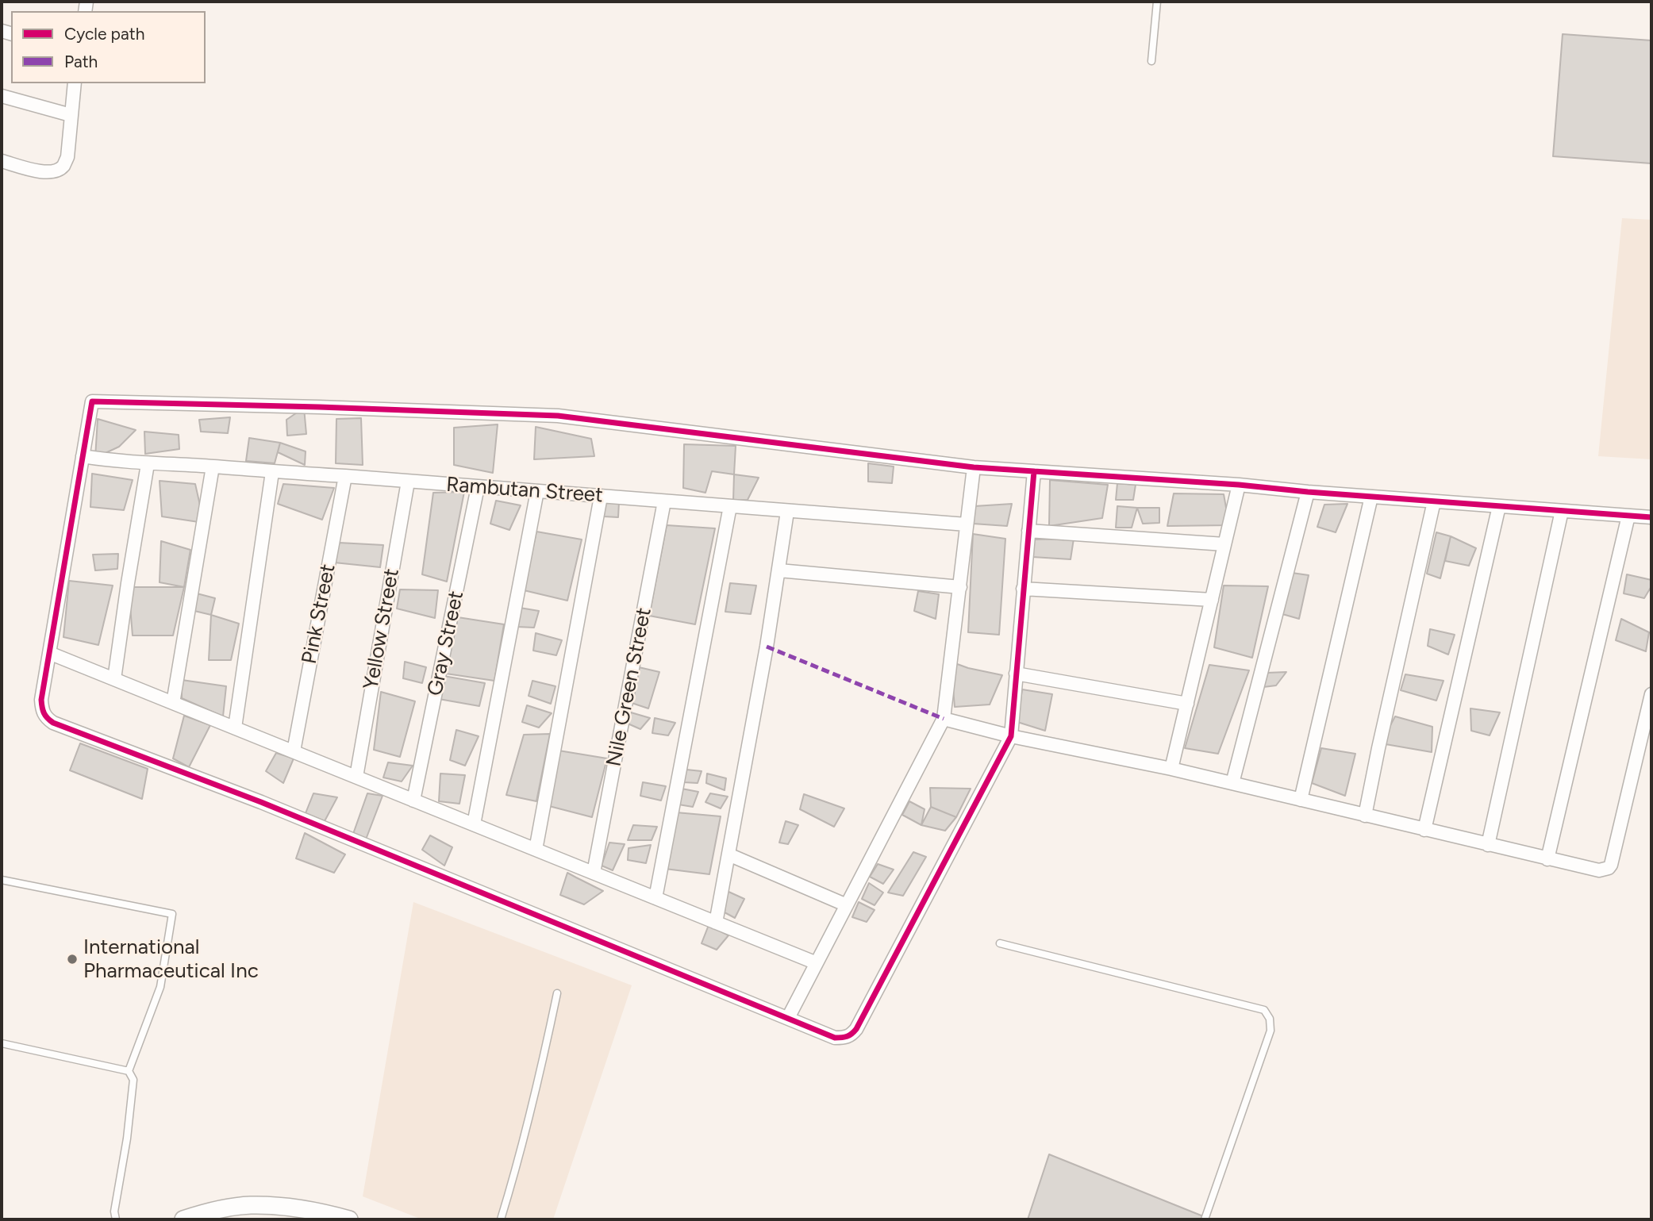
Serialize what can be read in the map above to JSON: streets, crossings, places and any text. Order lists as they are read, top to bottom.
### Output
{
  "streets": {
    "street": [
      "Rambutan Street",
      "Pink Street",
      "Yellow Street",
      "Gray Street",
      "Nile Green Street"
    ]
  },
  "crossings": [
    ["Rambutan Street", "Pink Street"],
    ["Rambutan Street", "Yellow Street"],
    ["Rambutan Street", "Gray Street"],
    ["Rambutan Street", "Nile Green Street"]
  ],
  "places": ["International Pharmaceutical Inc"],
  "legend": ["Cycle path", "Path"]
}
